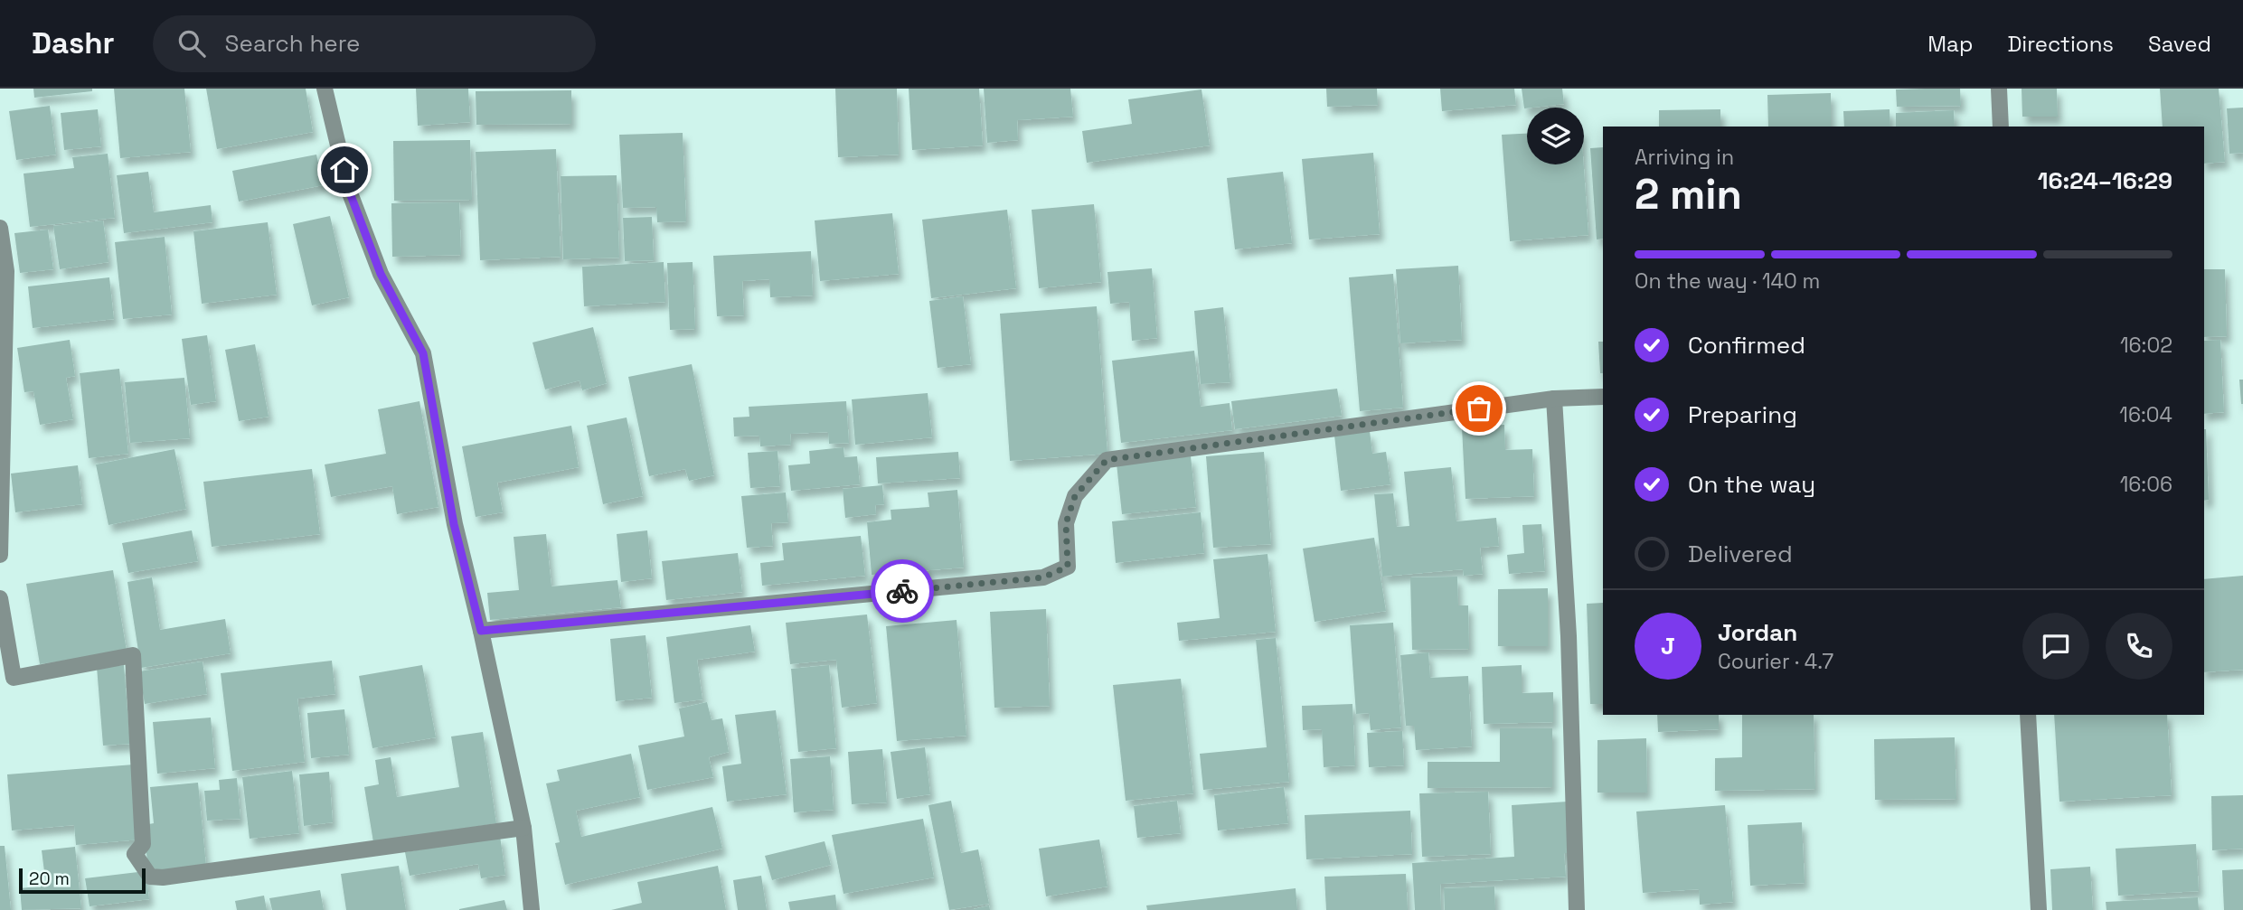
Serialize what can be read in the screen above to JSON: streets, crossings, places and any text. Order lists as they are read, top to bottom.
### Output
{
  "scale_bar": "20 m",
  "page": {
    "header": "Dashr",
    "search": "Search here",
    "nav": ["Map", "Directions", "Saved"],
    "heading": ["2 min", "Arriving in", "16:24–16:29"],
    "panel": ["Jordan", "Courier · 4.7"],
    "bar": "On the way · 140 m",
    "list": [
      ["Confirmed", "16:02"],
      ["Preparing", "16:04"],
      ["On the way", "16:06"],
      "Delivered"
    ],
    "round": "J",
    "scale": "20 m"
  }
}
